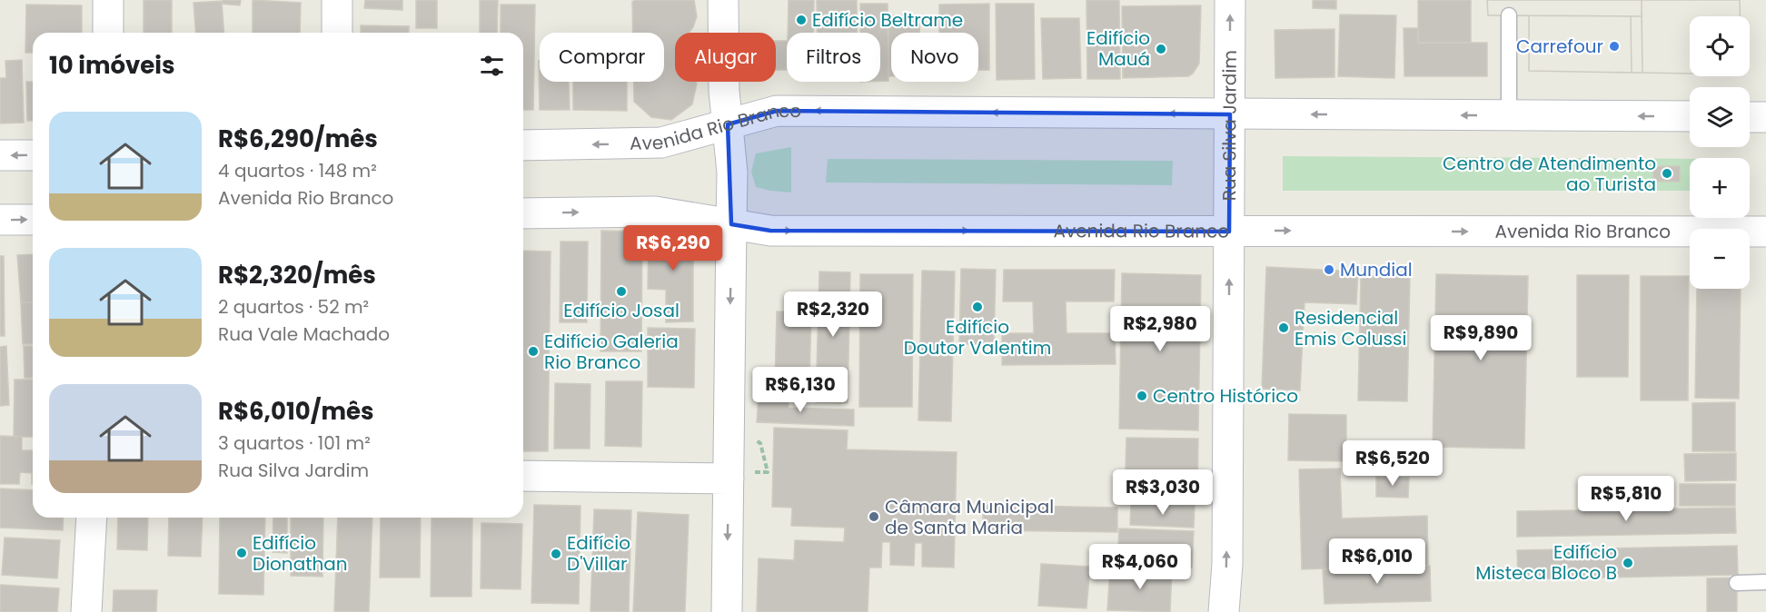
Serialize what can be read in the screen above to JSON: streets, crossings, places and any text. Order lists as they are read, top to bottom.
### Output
{
  "streets": {
    "street": ["Rua Silva Jardim", "Avenida Rio Branco"]
  },
  "crossings": [
    ["Rua Silva Jardim", "Avenida Rio Branco"]
  ],
  "one_way": ["Rua Silva Jardim"],
  "places": [
    "Edifício Beltrame",
    "Carrefour",
    "Edifício Mauá",
    "Centro de Atendimento ao Turista",
    "Mundial",
    "Edifício Josal",
    "Edifício Doutor Valentim",
    "Residencial Emis Colussi",
    "Edifício Galeria Rio Branco",
    "Centro Histórico",
    "Câmara Municipal de Santa Maria",
    "Edifício Dionathan",
    "Edifício D'Villar",
    "Edifício Misteca Bloco B"
  ],
  "page": {
    "map_buttons": ["+", "−"],
    "chip": [
      "Comprar",
      "Alugar",
      "Filtros",
      "Novo"
    ],
    "heading": "10 imóveis",
    "list": [
      {
        "name": "R$6,290/mês",
        "note": "4 quartos · 148 m² · Avenida Rio Branco"
      },
      {
        "name": "R$2,320/mês",
        "note": "2 quartos · 52 m² · Rua Vale Machado"
      },
      {
        "name": "R$6,010/mês",
        "note": "3 quartos · 101 m² · Rua Silva Jardim"
      }
    ],
    "price": [
      "R$6,290",
      "R$2,320",
      "R$2,980",
      "R$9,890",
      "R$6,130",
      "R$6,520",
      "R$3,030",
      "R$5,810",
      "R$6,010",
      "R$4,060"
    ]
  }
}
